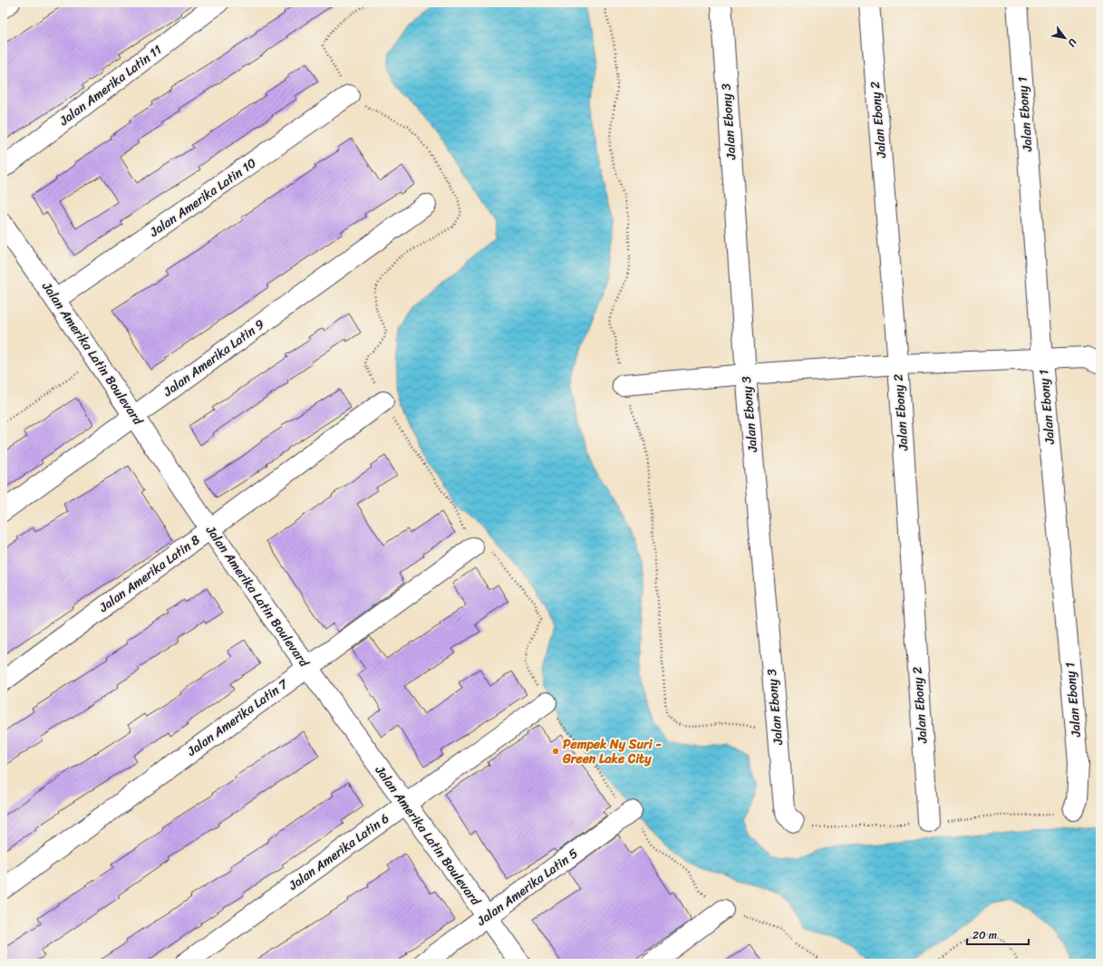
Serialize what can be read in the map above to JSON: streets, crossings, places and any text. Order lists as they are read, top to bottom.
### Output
{
  "streets": {
    "street": [
      "Jalan Amerika Latin 11",
      "Jalan Ebony 1",
      "Jalan Ebony 2",
      "Jalan Ebony 3",
      "Jalan Amerika Latin 10",
      "Jalan Amerika Latin Boulevard",
      "Jalan Amerika Latin 9",
      "Jalan Amerika Latin 8",
      "Jalan Amerika Latin 7",
      "Jalan Amerika Latin 6",
      "Jalan Amerika Latin 5"
    ]
  },
  "crossings": [
    ["Jalan Amerika Latin 10", "Jalan Amerika Latin Boulevard"],
    ["Jalan Amerika Latin Boulevard", "Jalan Amerika Latin 9"],
    ["Jalan Amerika Latin Boulevard", "Jalan Amerika Latin 8"],
    ["Jalan Amerika Latin Boulevard", "Jalan Amerika Latin 7"],
    ["Jalan Amerika Latin Boulevard", "Jalan Amerika Latin 6"],
    ["Jalan Amerika Latin Boulevard", "Jalan Amerika Latin 5"]
  ],
  "places": ["Pempek Ny Suri - Green Lake City"],
  "scale_bar": "20 m",
  "north": "bottom right"
}
